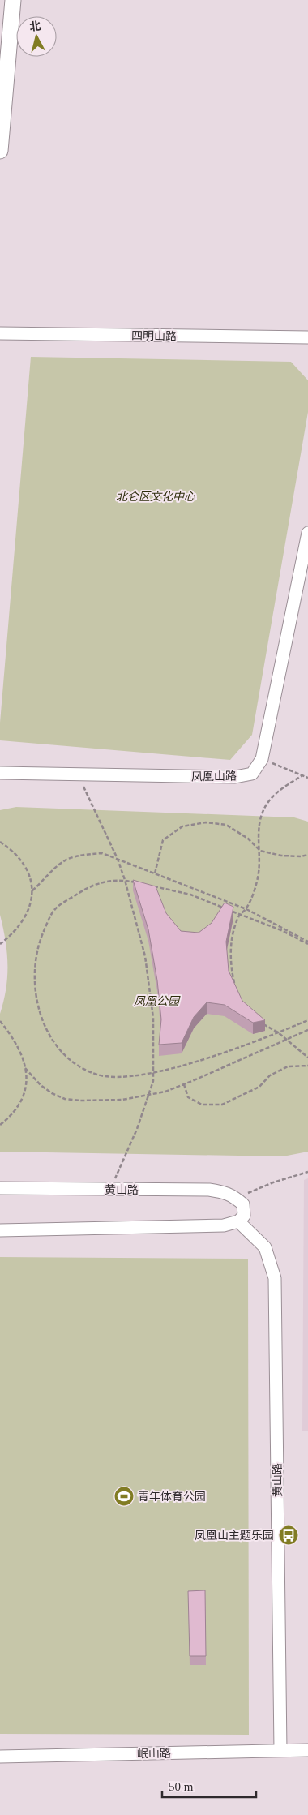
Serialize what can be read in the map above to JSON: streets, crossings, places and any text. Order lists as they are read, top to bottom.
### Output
{
  "streets": {
    "street": [
      "四明山路",
      "凤凰山路",
      "黄山路",
      "岷山路"
    ]
  },
  "crossings": [
    ["黄山路", "岷山路"]
  ],
  "parks": ["北仑区文化中心", "凤凰公园"],
  "places": {
    "sports": ["青年体育公园"],
    "bus stop": ["凤凰山主题乐园"]
  },
  "scale_bar": "50 m",
  "north": "top"
}
